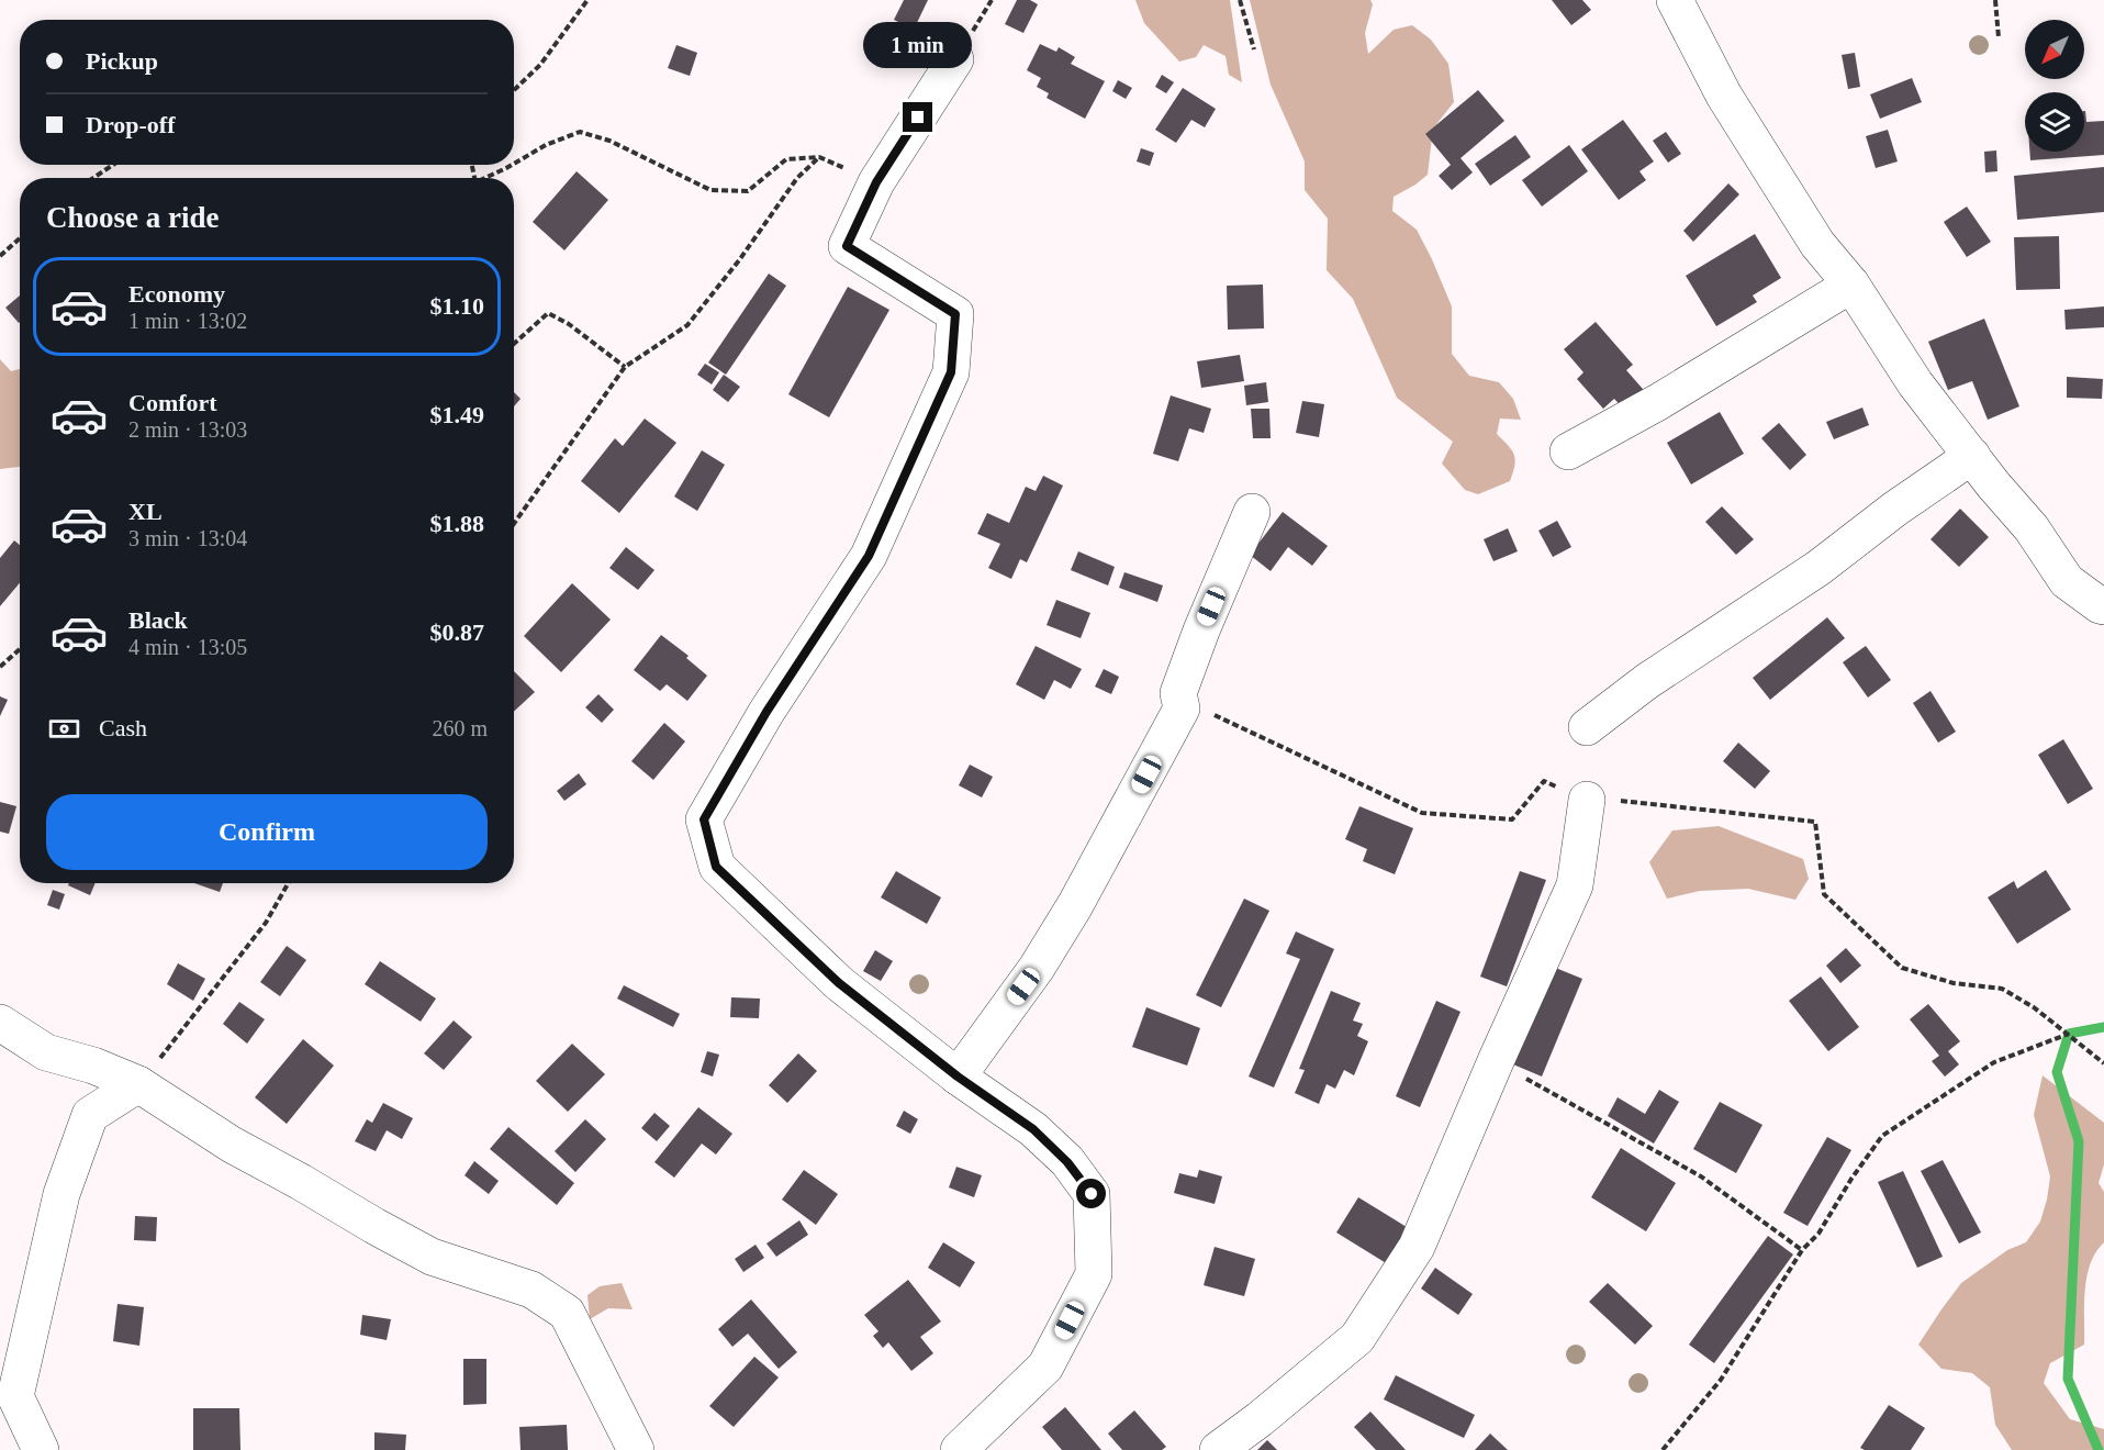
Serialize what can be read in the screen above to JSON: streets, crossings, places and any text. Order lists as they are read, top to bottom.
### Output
{
  "north": "bottom left",
  "page": {
    "banner": ["Pickup", "Drop-off"],
    "bubble": "1 min",
    "heading": "Choose a ride",
    "list": [
      {
        "name": "Economy",
        "note": "1 min · 13:02",
        "value": "$1.10"
      },
      {
        "name": "Comfort",
        "note": "2 min · 13:03",
        "value": "$1.49"
      },
      {
        "name": "XL",
        "note": "3 min · 13:04",
        "value": "$1.88"
      },
      {
        "name": "Black",
        "note": "4 min · 13:05",
        "value": "$0.87"
      }
    ],
    "pay": ["Cash", "260 m"],
    "buttons": "Confirm"
  }
}
